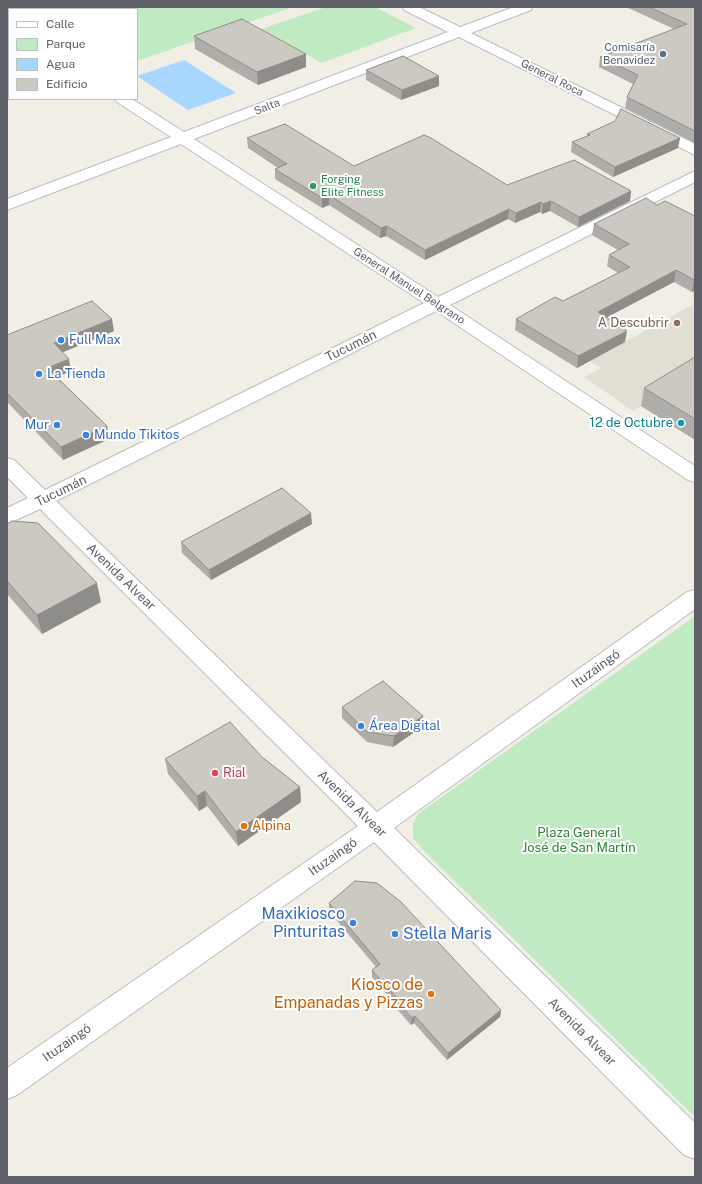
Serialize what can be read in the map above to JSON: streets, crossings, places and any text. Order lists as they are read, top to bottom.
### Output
{
  "streets": {
    "street": [
      "General Roca",
      "Salta",
      "General Manuel Belgrano",
      "Tucumán",
      "Avenida Alvear",
      "Ituzaingó"
    ]
  },
  "crossings": [
    ["General Roca", "Salta"],
    ["Salta", "General Manuel Belgrano"],
    ["General Manuel Belgrano", "Tucumán"],
    ["Tucumán", "Avenida Alvear"],
    ["Avenida Alvear", "Ituzaingó"]
  ],
  "parks": ["Plaza General José de San Martín"],
  "places": [
    "Comisaría Benavidez",
    "Forging Elite Fitness",
    "A Descubrir",
    "Full Max",
    "La Tienda",
    "12 de Octubre",
    "Mur",
    "Mundo Tikitos",
    "Área Digital",
    "Rial",
    "Alpina",
    "Maxikiosco Pinturitas",
    "Stella Maris",
    "Kiosco de Empanadas y Pizzas"
  ],
  "legend": [
    "Calle",
    "Parque",
    "Agua",
    "Edificio"
  ]
}
